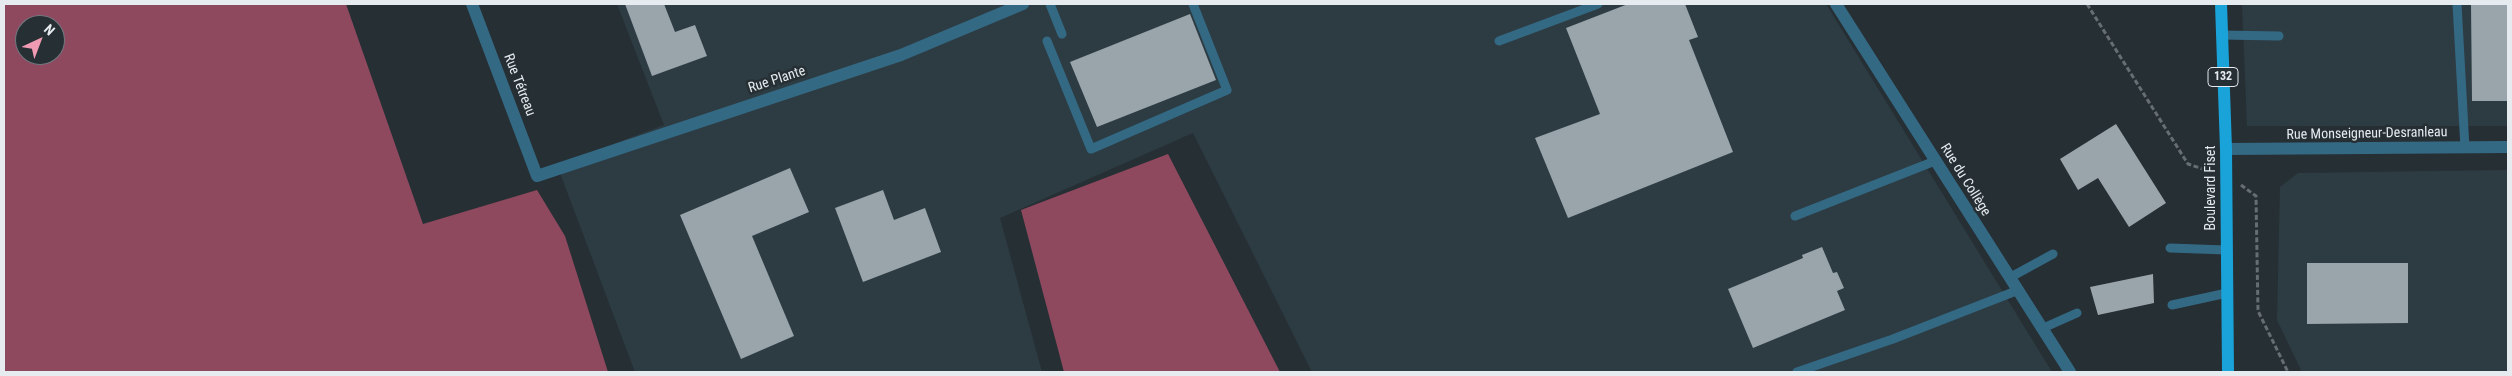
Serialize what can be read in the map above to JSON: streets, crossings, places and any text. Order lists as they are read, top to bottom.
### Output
{
  "streets": {
    "main road": ["132", "Boulevard Fiset"],
    "street": [
      "Rue Plante",
      "Rue Tétreau",
      "Rue Monseigneur-Desranleau",
      "Rue du Collège"
    ]
  },
  "crossings": [
    ["Rue Plante", "Rue Tétreau"],
    ["Rue Monseigneur-Desranleau", "Boulevard Fiset"]
  ],
  "north": "top right"
}
